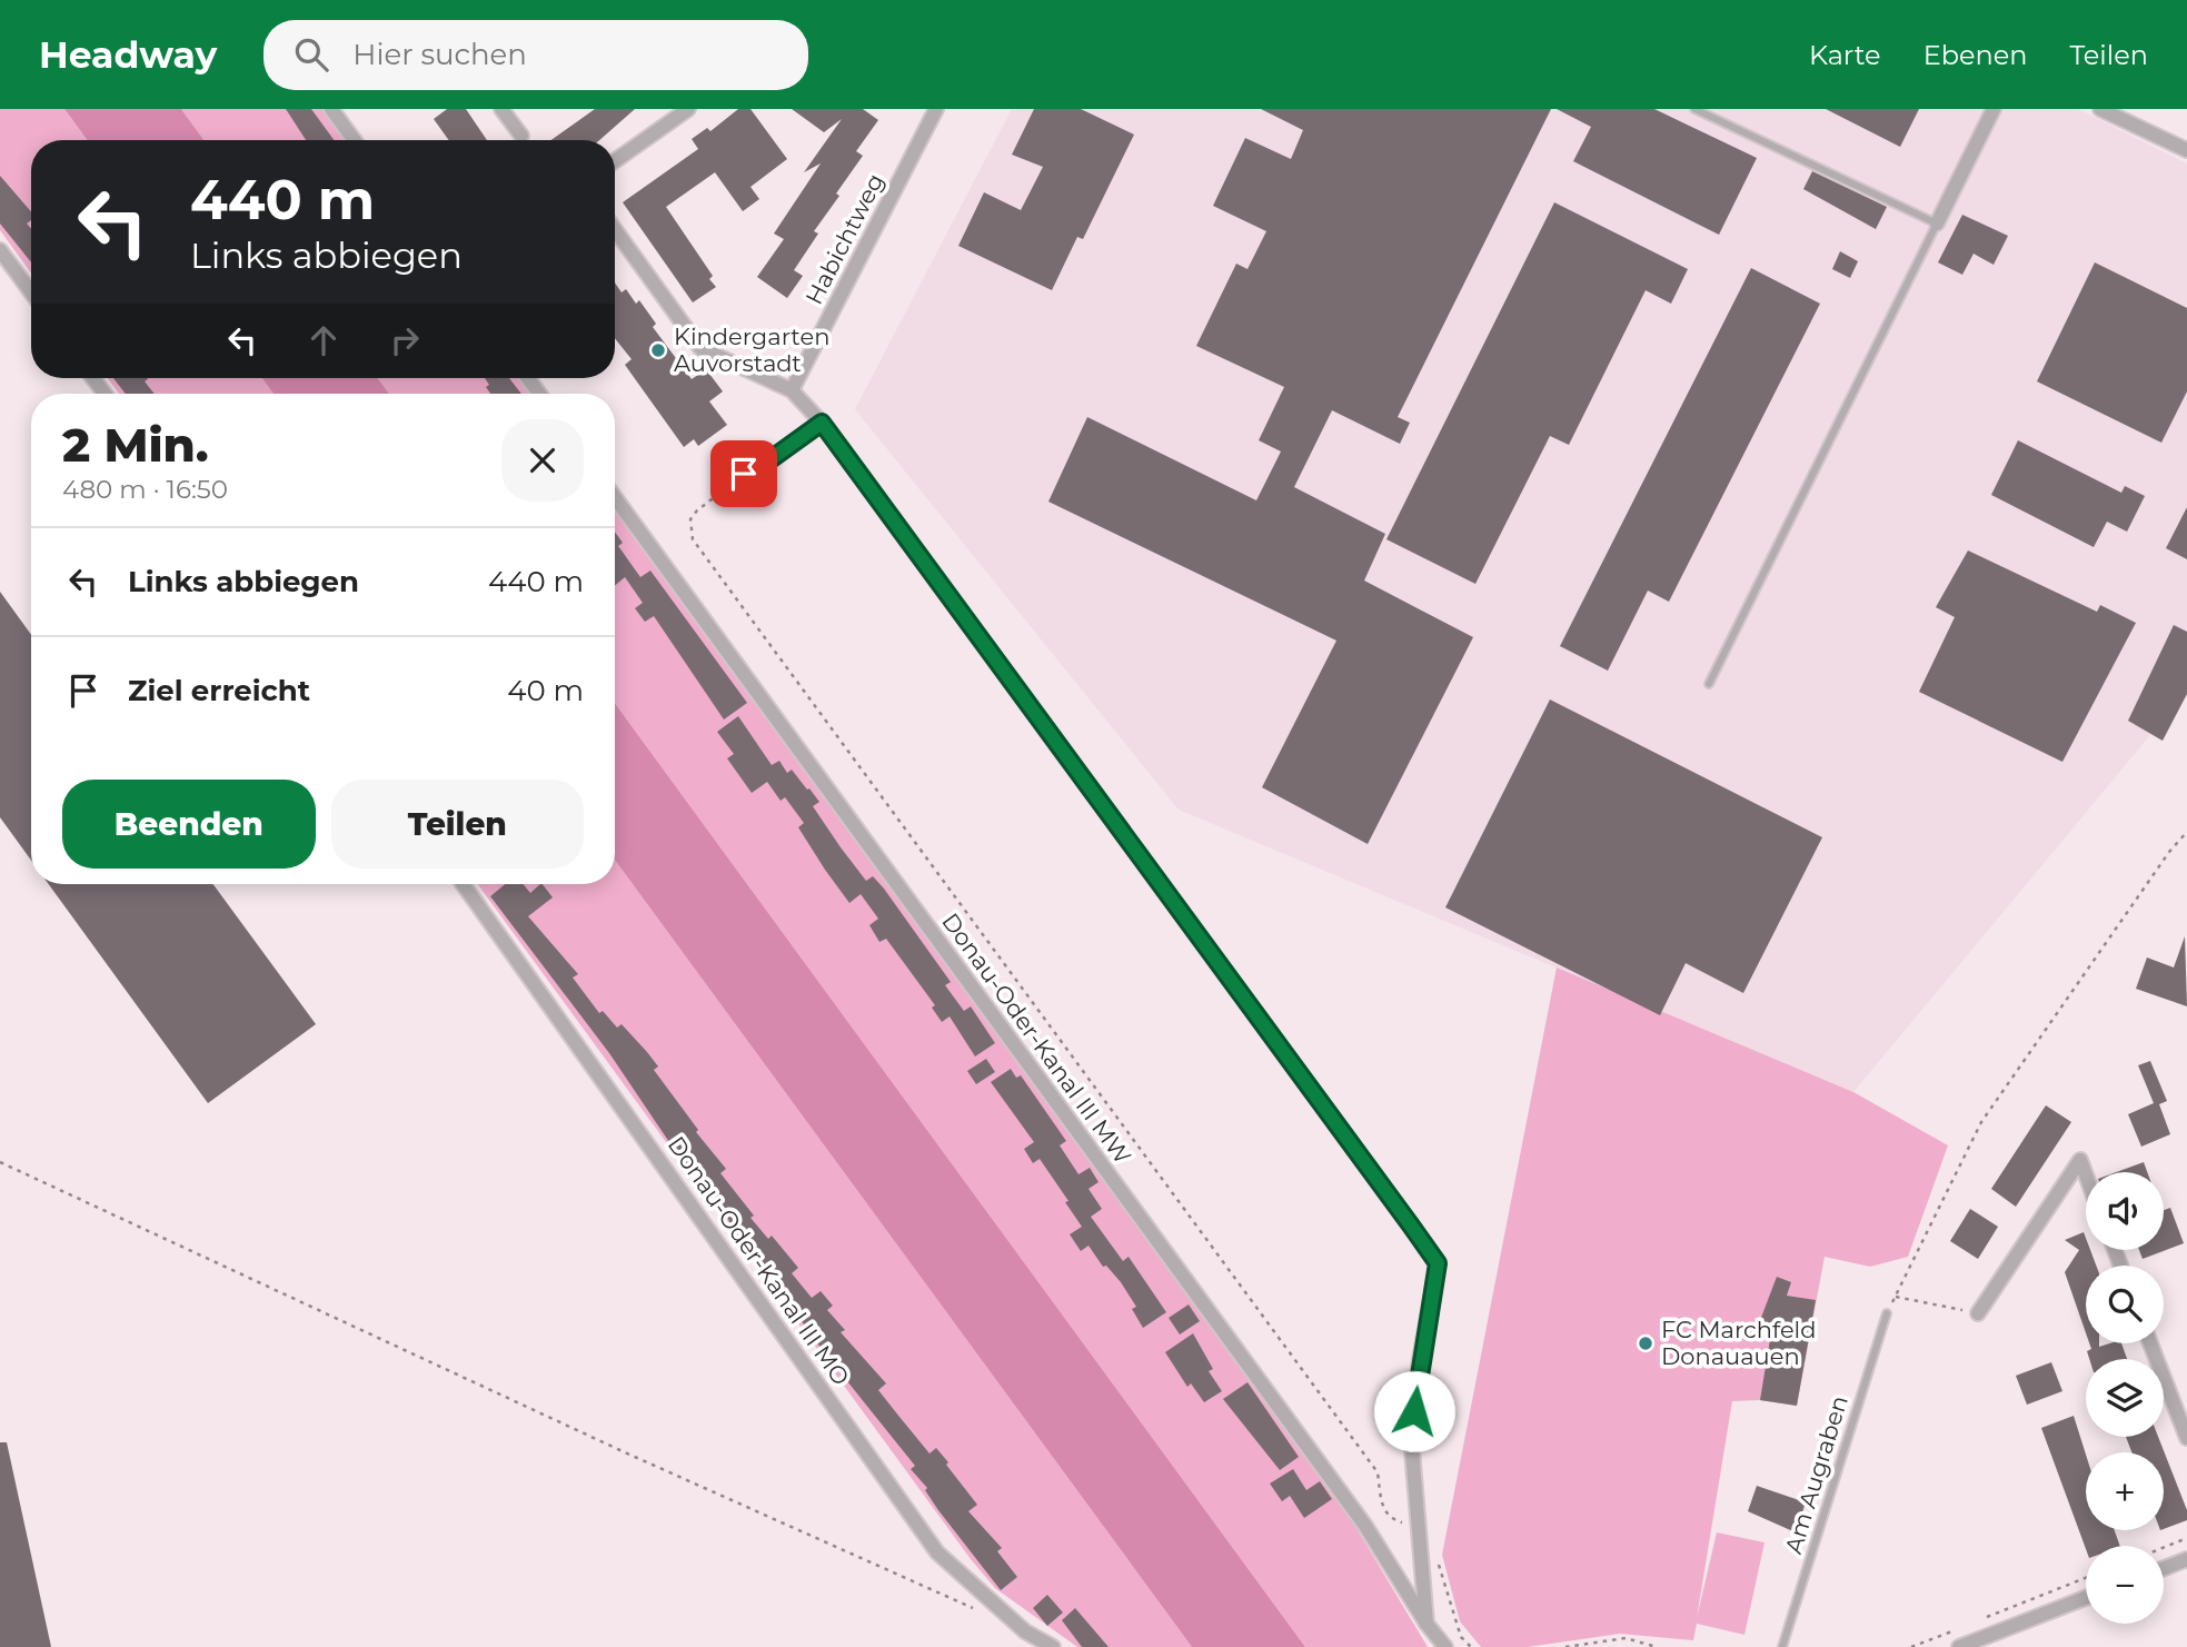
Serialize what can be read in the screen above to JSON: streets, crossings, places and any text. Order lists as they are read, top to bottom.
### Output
{
  "streets": {
    "street": ["Habichtweg", "Donau-Oder-Kanal III MW", "Donau-Oder-Kanal III MO"],
    "lane": ["Am Augraben"]
  },
  "places": ["Kindergarten Auvorstadt", "FC Marchfeld Donauauen"],
  "page": {
    "header": "Headway",
    "search": "Hier suchen",
    "nav": ["Karte", "Ebenen", "Teilen"],
    "turn": ["440 m", "Links abbiegen"],
    "heading": ["2 Min.", "480 m · 16:50"],
    "list": [
      {
        "name": "Links abbiegen",
        "value": "440 m"
      },
      {
        "name": "Ziel erreicht",
        "value": "40 m"
      }
    ],
    "buttons": ["Beenden", "Teilen"],
    "map_buttons": ["+", "−"]
  }
}
